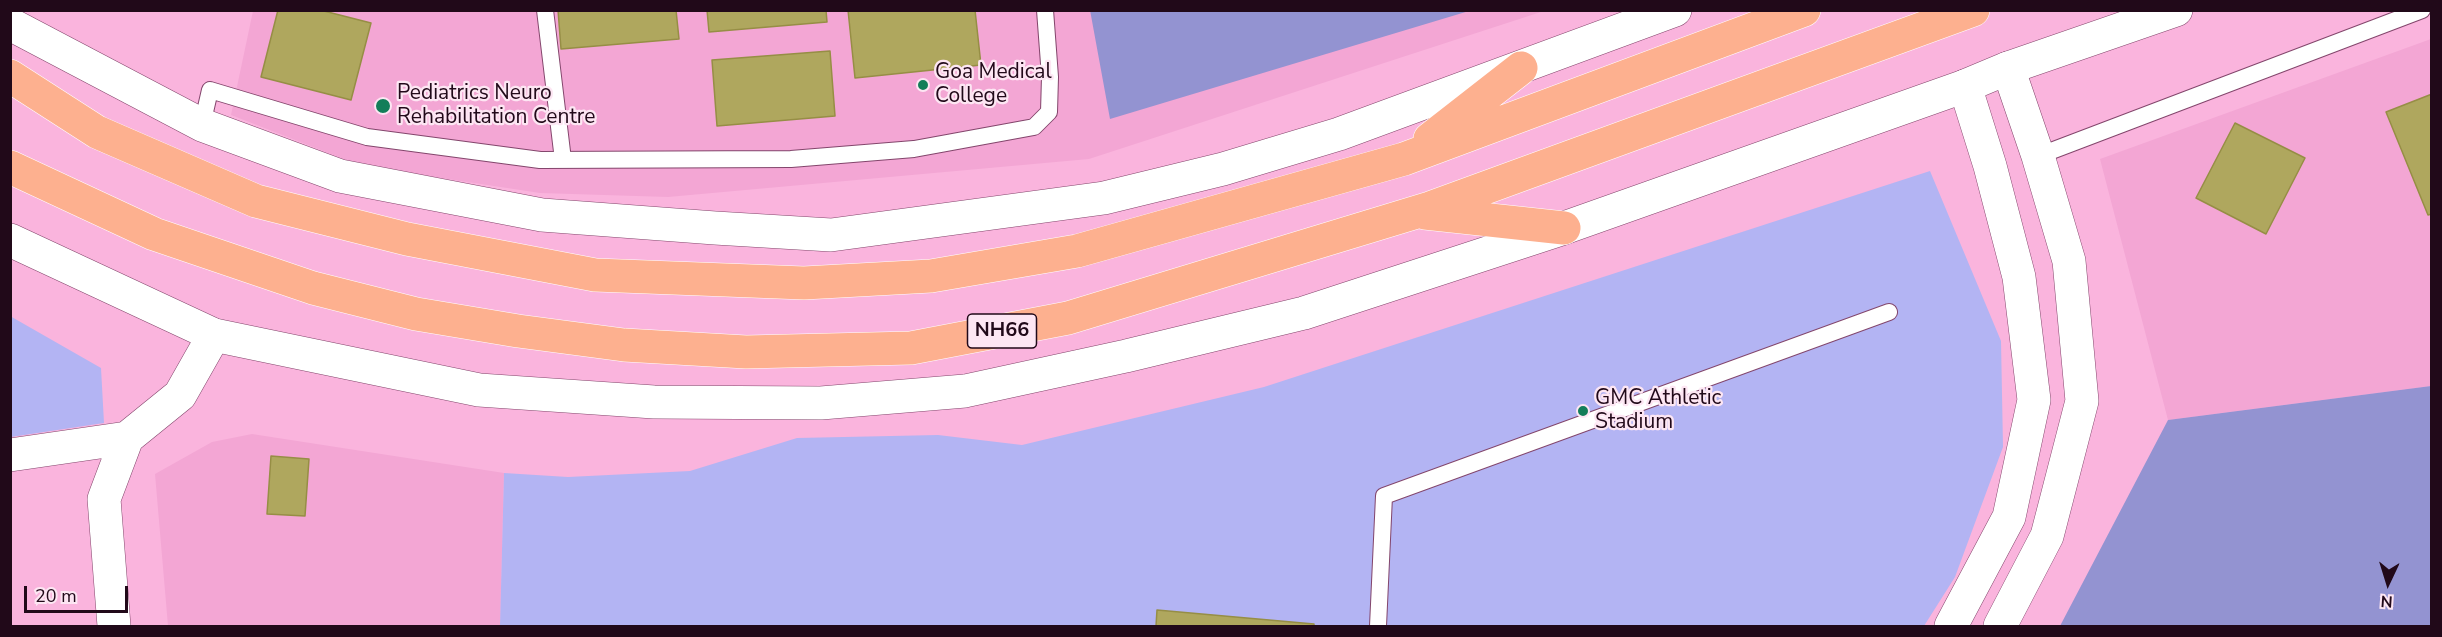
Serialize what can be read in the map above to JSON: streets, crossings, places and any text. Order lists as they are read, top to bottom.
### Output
{
  "streets": {
    "highway": ["NH66"]
  },
  "places": ["Goa Medical College", "Pediatrics Neuro Rehabilitation Centre", "GMC Athletic Stadium"],
  "scale_bar": "20 m",
  "north": "bottom"
}
